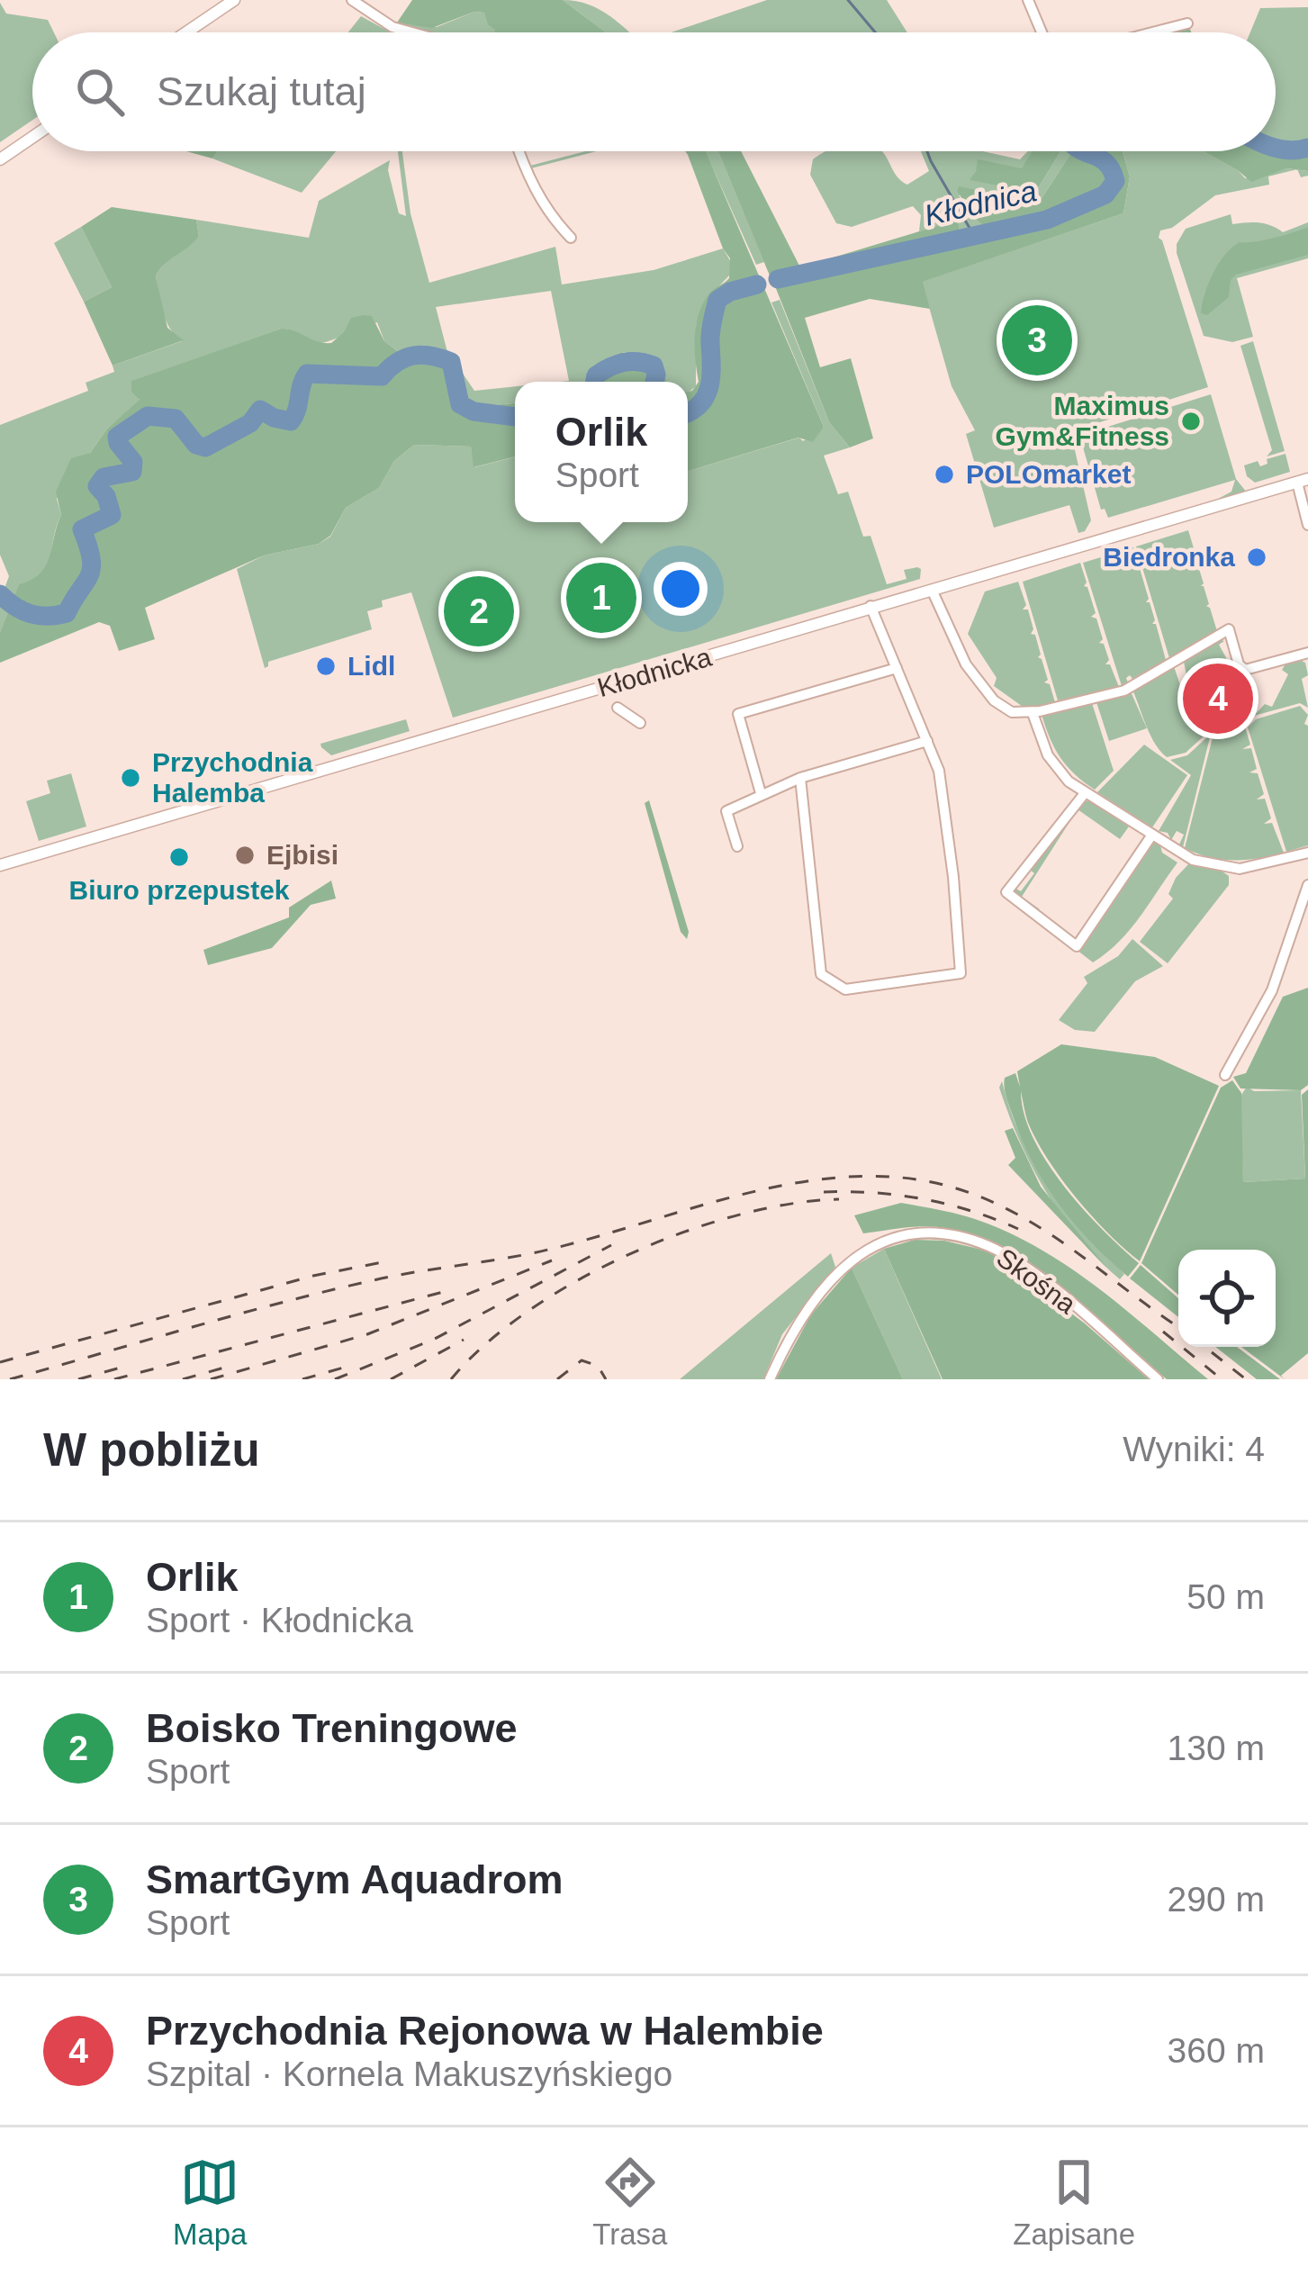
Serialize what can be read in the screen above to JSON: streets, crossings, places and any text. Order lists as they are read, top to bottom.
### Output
{
  "streets": {
    "street": ["Kłodnicka", "Skośna"]
  },
  "water": ["Kłodnica"],
  "places": [
    "Maximus Gym&Fitness",
    "POLOmarket",
    "Biedronka",
    "Lidl",
    "Przychodnia Halemba",
    "Ejbisi",
    "Biuro przepustek"
  ],
  "page": {
    "search": "Szukaj tutaj",
    "pins": [
      "3",
      "1",
      "2",
      "4"
    ],
    "popup": ["Orlik", "Sport"],
    "heading": ["W pobliżu", "Wyniki: 4"],
    "list": [
      {
        "mark": "1",
        "name": "Orlik",
        "note": "Sport · Kłodnicka",
        "value": "50 m"
      },
      {
        "mark": "2",
        "name": "Boisko Treningowe",
        "note": "Sport",
        "value": "130 m"
      },
      {
        "mark": "3",
        "name": "SmartGym Aquadrom",
        "note": "Sport",
        "value": "290 m"
      },
      {
        "mark": "4",
        "name": "Przychodnia Rejonowa w Halembie",
        "note": "Szpital · Kornela Makuszyńskiego",
        "value": "360 m"
      }
    ],
    "nav": ["Mapa", "Trasa", "Zapisane"]
  }
}
